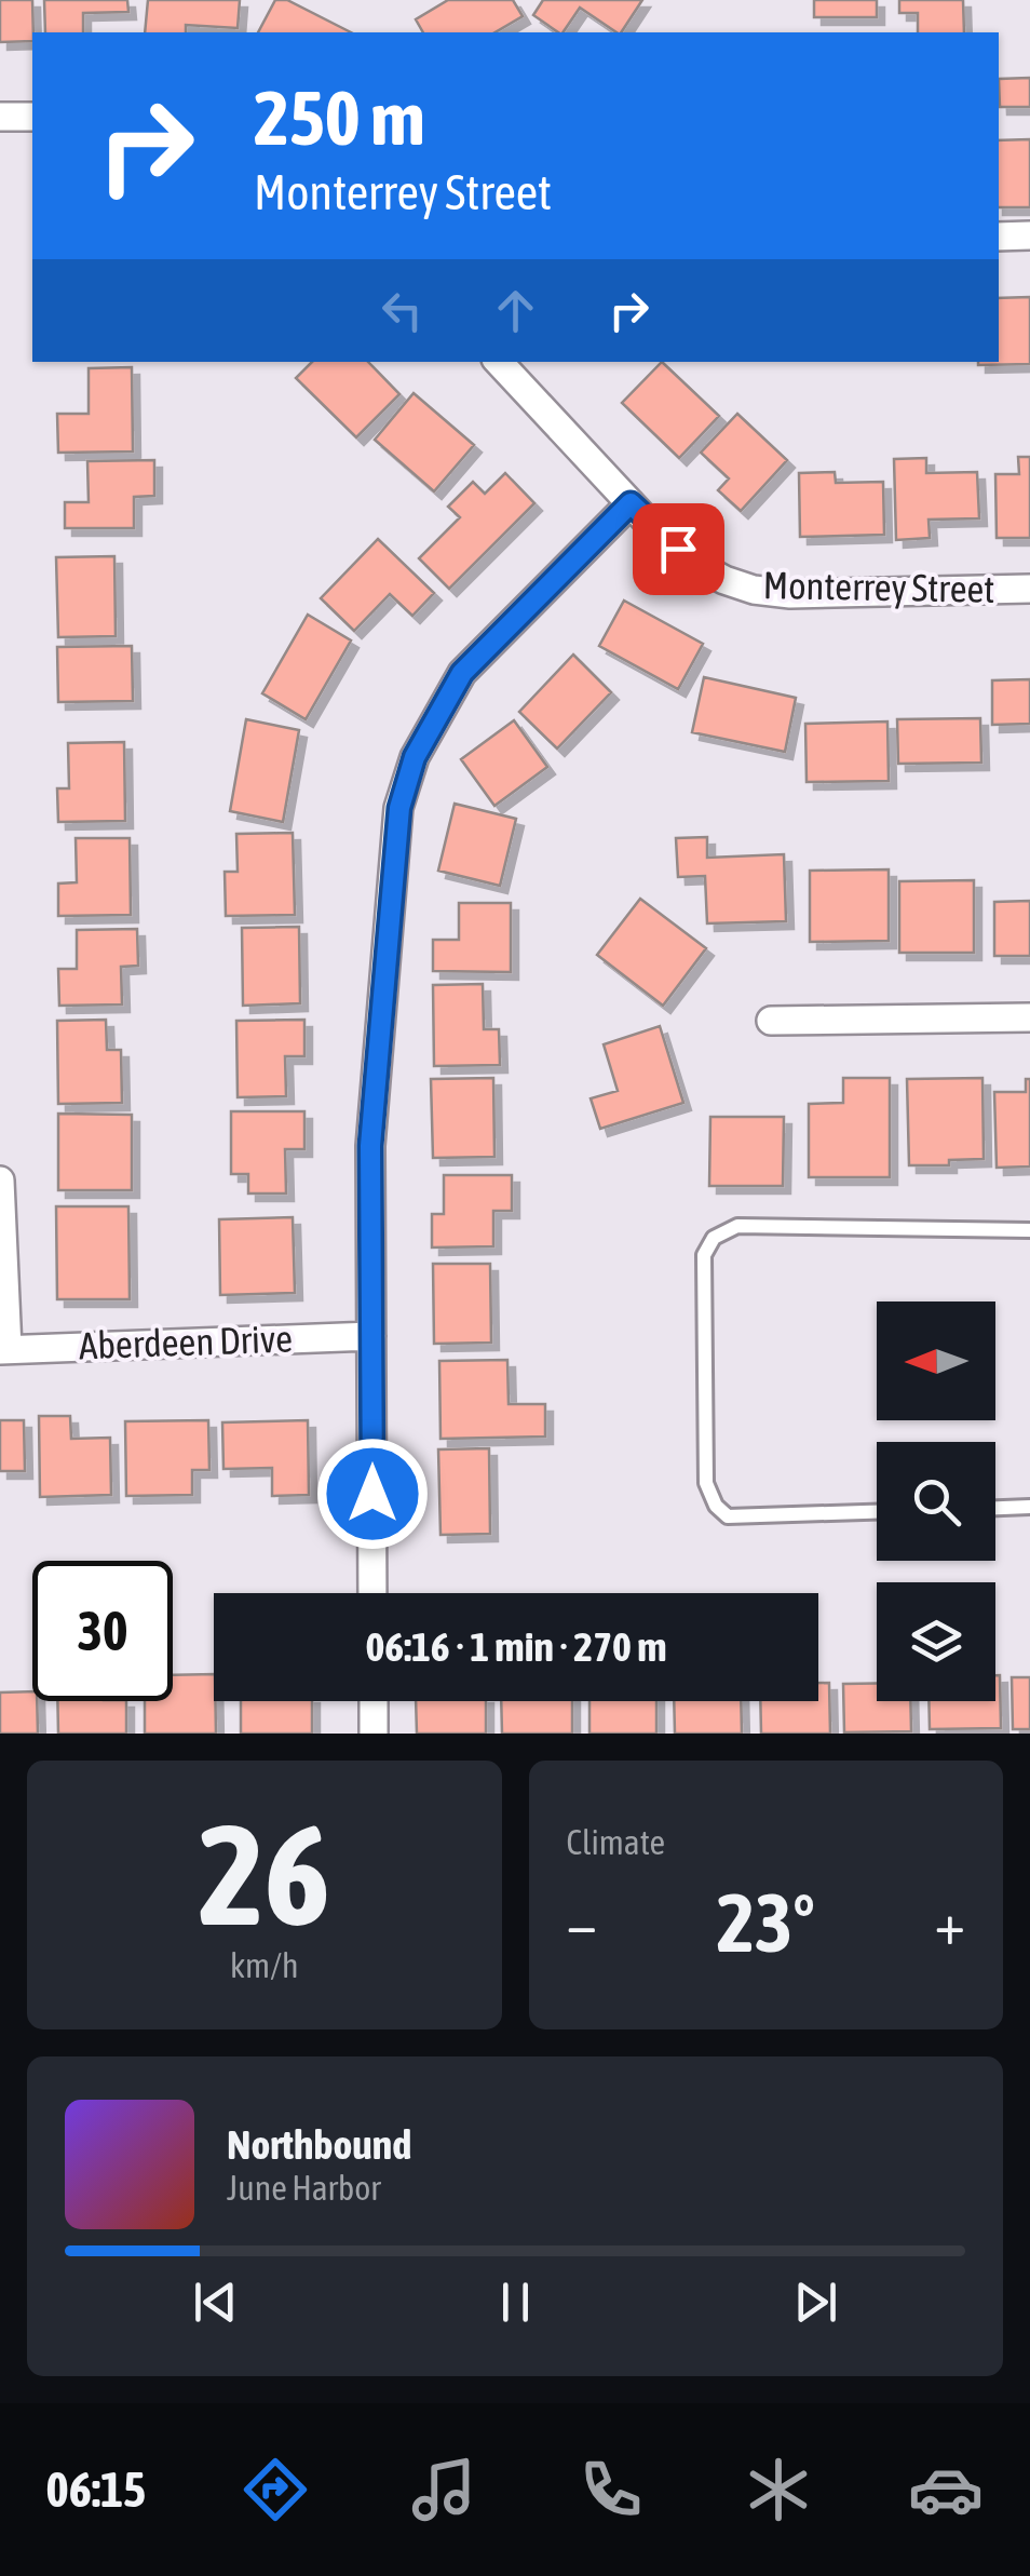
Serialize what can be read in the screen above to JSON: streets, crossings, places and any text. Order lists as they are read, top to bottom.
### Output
{
  "streets": {
    "street": ["Monterrey Street", "Aberdeen Drive"]
  },
  "north": "left",
  "page": {
    "turn": ["250 m", "Monterrey Street"],
    "limit": "30",
    "trip": "06:16 · 1 min · 270 m",
    "tile": [
      ["26", "km/h"],
      "Climate"
    ],
    "heat": ["−", "23°", "+"],
    "song": ["Northbound", "June Harbor"],
    "tabs": "06:15"
  }
}
